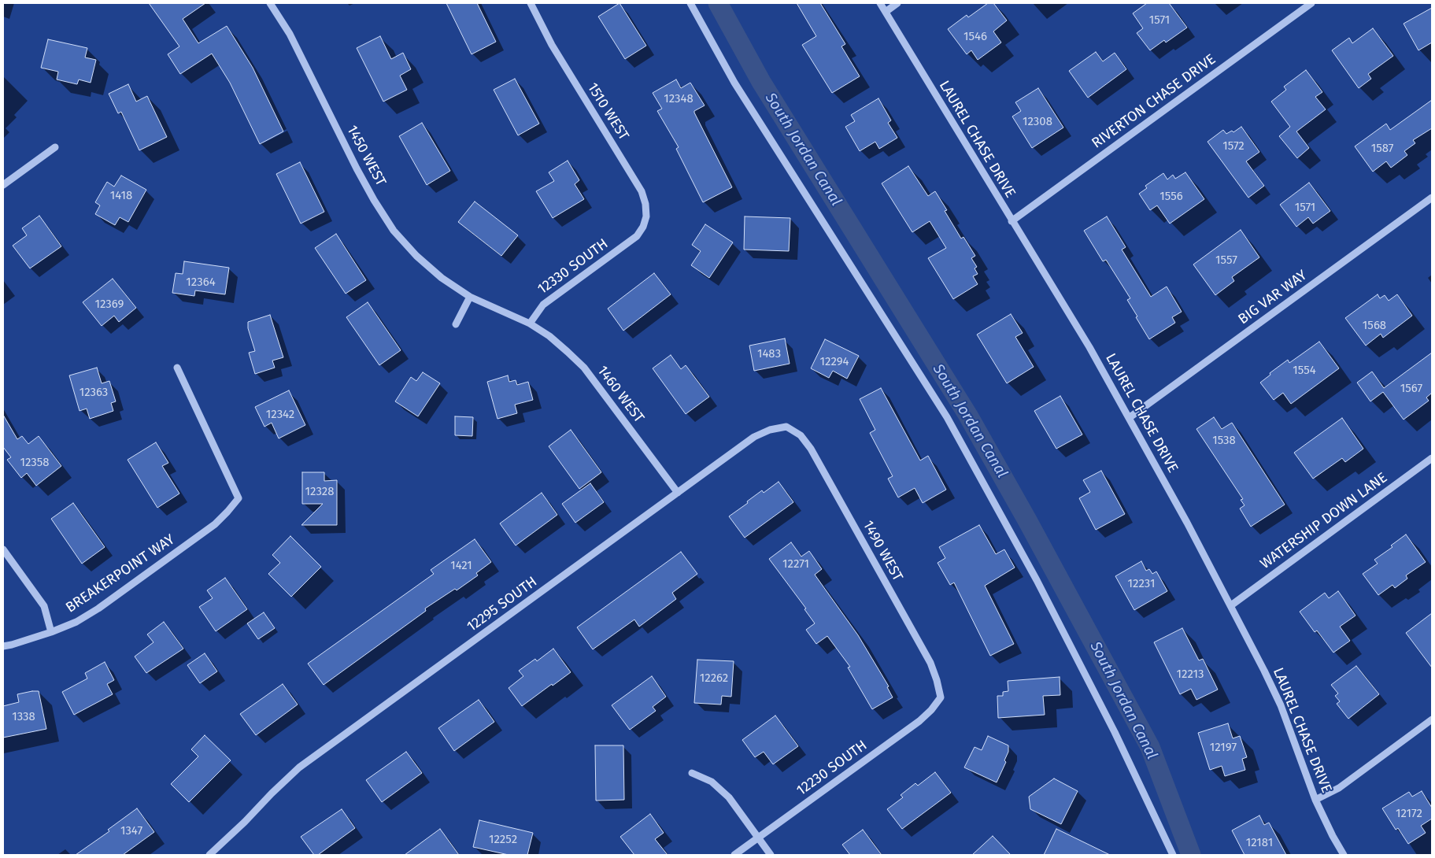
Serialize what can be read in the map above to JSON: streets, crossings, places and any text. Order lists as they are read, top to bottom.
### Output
{
  "streets": {
    "street": [
      "RIVERTON CHASE DRIVE",
      "1510 WEST",
      "LAUREL CHASE DRIVE",
      "1450 WEST",
      "12330 SOUTH",
      "BIG VAR WAY",
      "1460 WEST",
      "WATERSHIP DOWN LANE",
      "1490 WEST",
      "BREAKERPOINT WAY",
      "12295 SOUTH",
      "12230 SOUTH"
    ]
  },
  "crossings": [
    ["RIVERTON CHASE DRIVE", "LAUREL CHASE DRIVE"],
    ["1510 WEST", "12330 SOUTH"],
    ["LAUREL CHASE DRIVE", "BIG VAR WAY"],
    ["LAUREL CHASE DRIVE", "WATERSHIP DOWN LANE"],
    ["1450 WEST", "12330 SOUTH"],
    ["1450 WEST", "1460 WEST"],
    ["12330 SOUTH", "1460 WEST"],
    ["1460 WEST", "12295 SOUTH"],
    ["1490 WEST", "12295 SOUTH"],
    ["1490 WEST", "12230 SOUTH"]
  ],
  "water": ["South Jordan Canal"],
  "house_numbers": [
    "1571",
    "1546",
    "12348",
    "12308",
    "1572",
    "1587",
    "1418",
    "1556",
    "1571",
    "1557",
    "12364",
    "12369",
    "1568",
    "1483",
    "12294",
    "1554",
    "1567",
    "12363",
    "12342",
    "1538",
    "12358",
    "12328",
    "12271",
    "1421",
    "12231",
    "12213",
    "12262",
    "1338",
    "12197",
    "12172",
    "1347",
    "12252",
    "12181"
  ]
}
